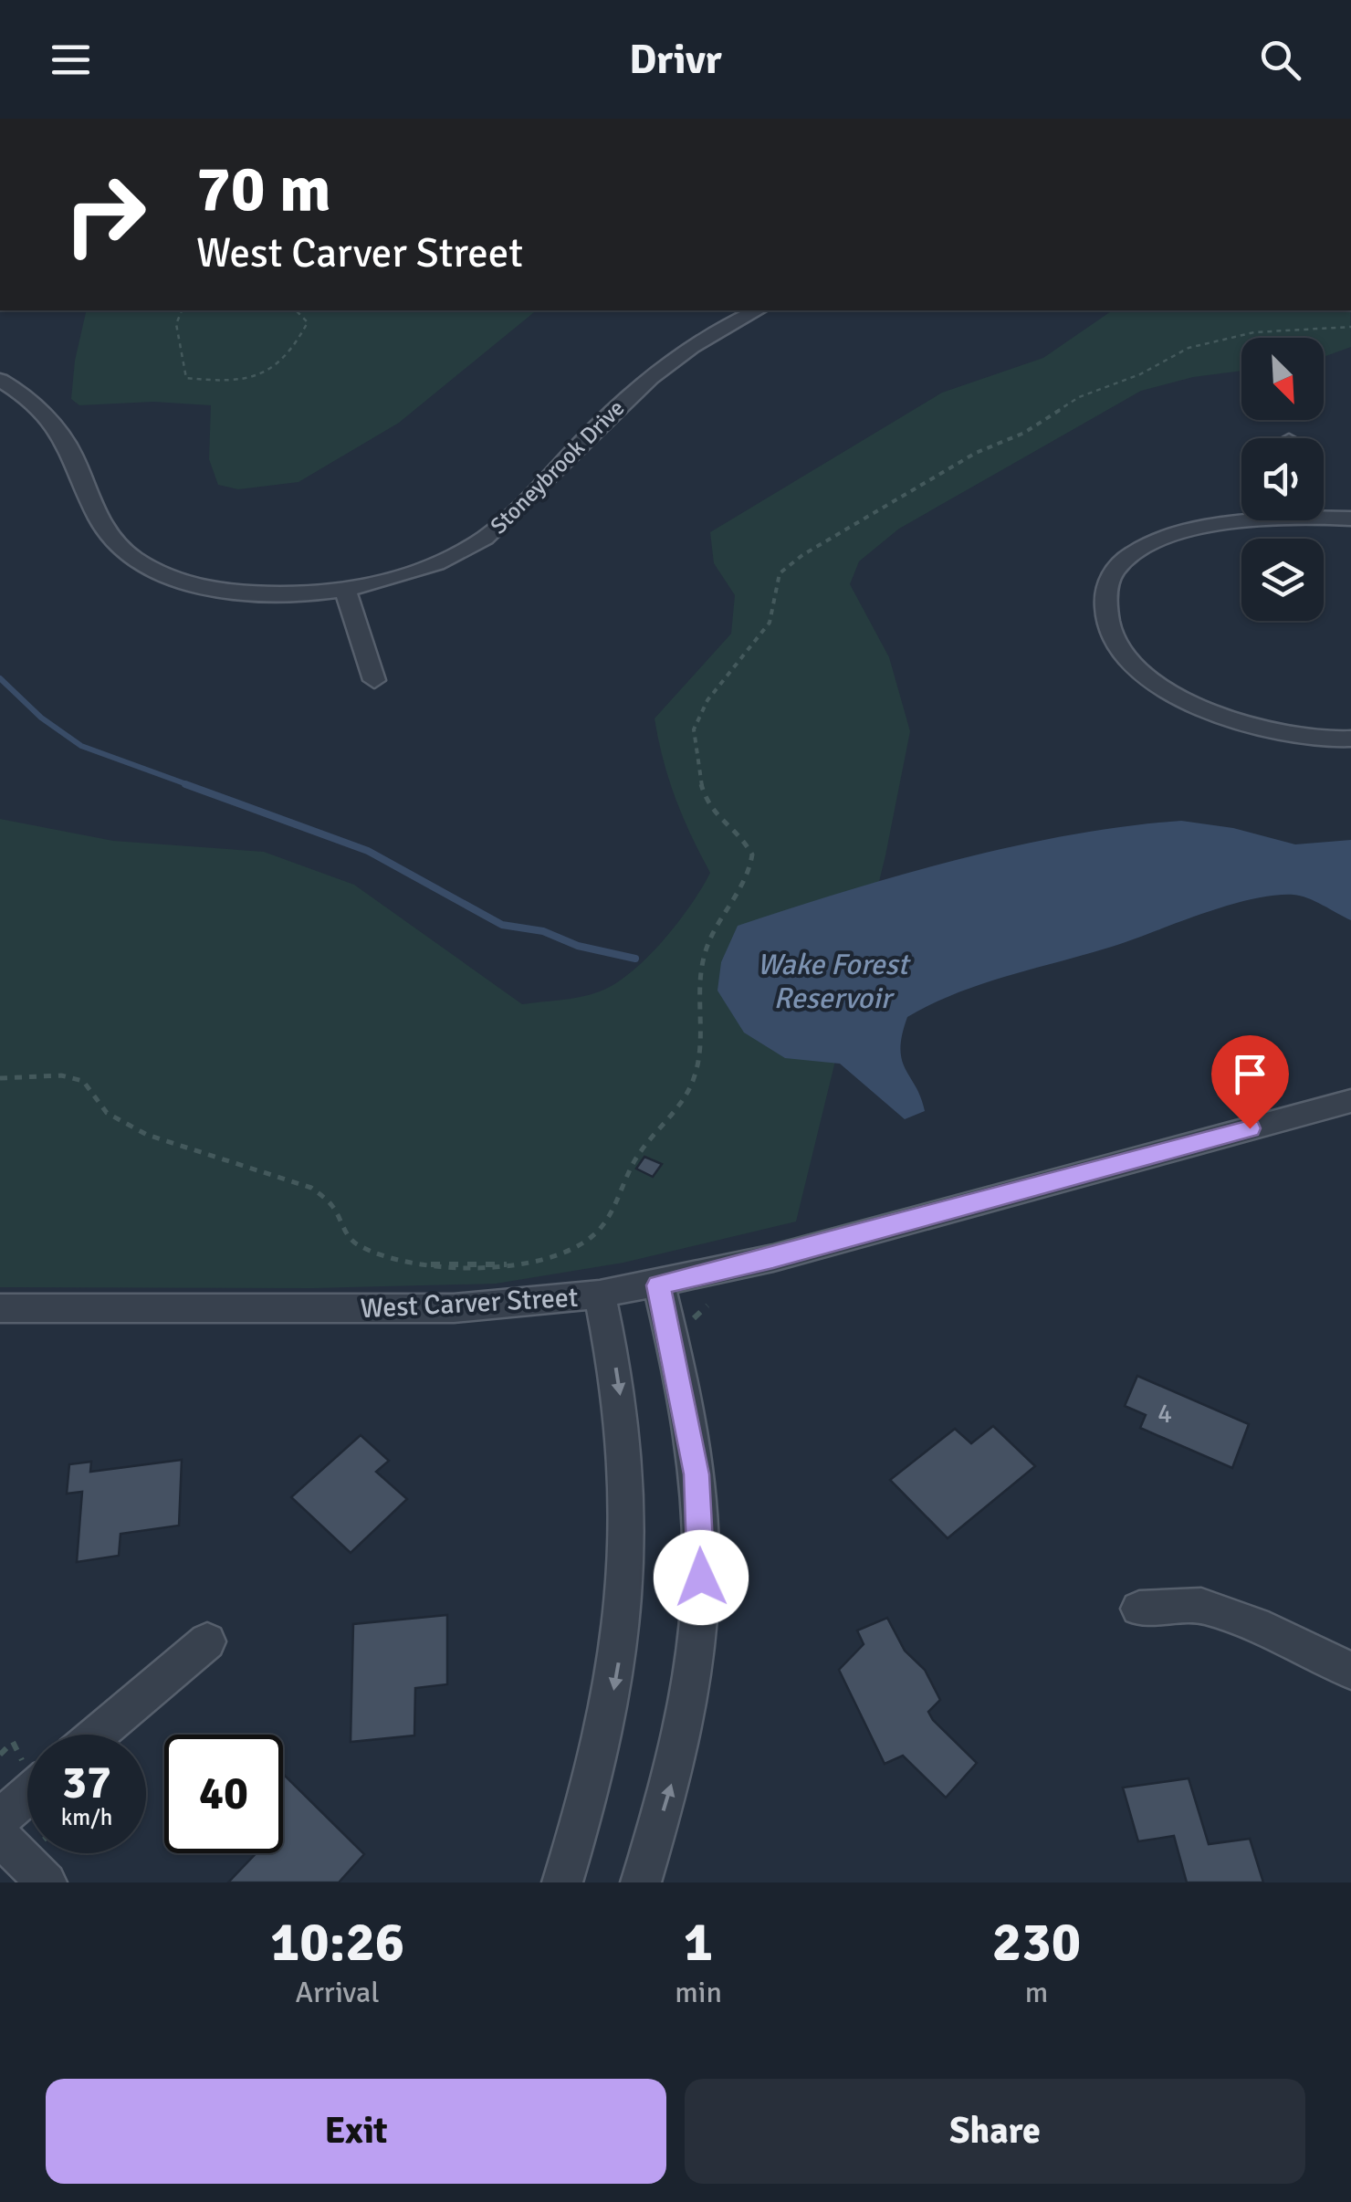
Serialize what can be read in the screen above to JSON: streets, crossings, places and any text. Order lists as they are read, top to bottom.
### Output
{
  "streets": {
    "street": ["Stoneybrook Drive", "West Carver Street"]
  },
  "water": ["Wake Forest Reservoir"],
  "house_numbers": ["4"],
  "north": "bottom right",
  "page": {
    "header": "Drivr",
    "turn": ["70 m", "West Carver Street"],
    "speed": "37 km/h",
    "limit": "40",
    "eta": [
      "10:26",
      "Arrival",
      "1",
      "min",
      "230",
      "m"
    ],
    "buttons": ["Exit", "Share"]
  }
}
